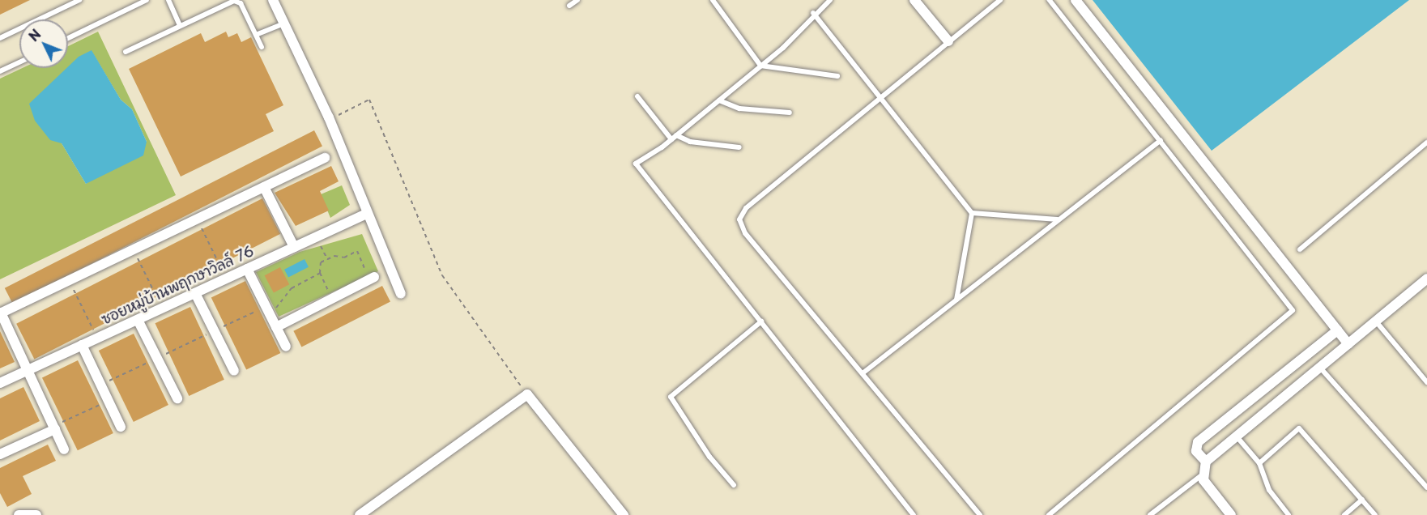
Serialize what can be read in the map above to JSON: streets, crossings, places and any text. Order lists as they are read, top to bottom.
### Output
{
  "streets": {
    "street": ["ซอยหมู่บ้านพฤกษาวิลล์ 76"]
  },
  "north": "top left"
}
